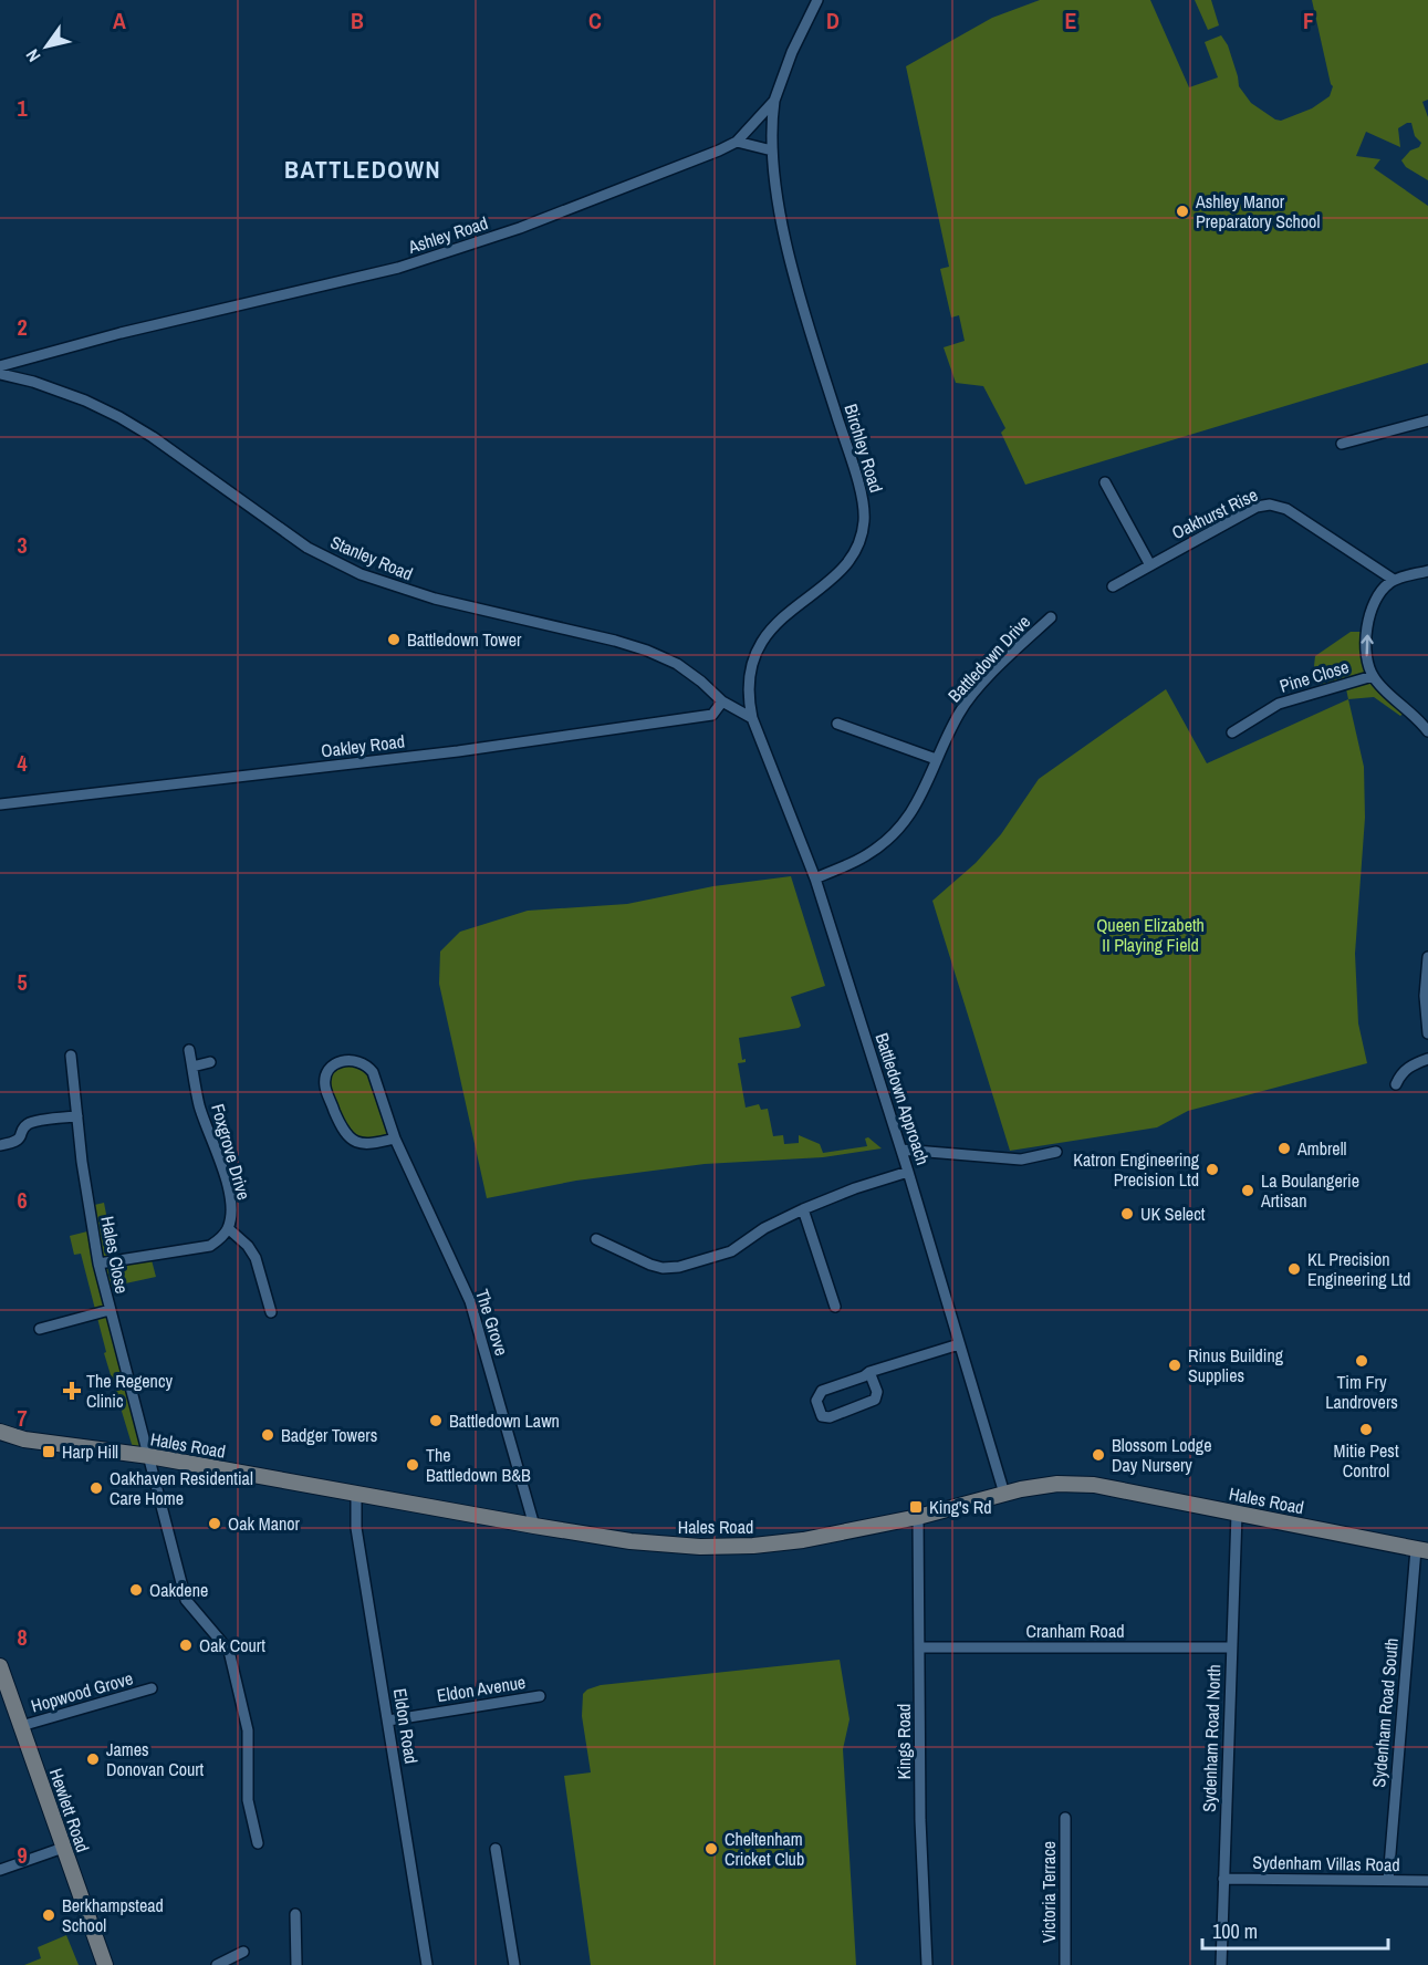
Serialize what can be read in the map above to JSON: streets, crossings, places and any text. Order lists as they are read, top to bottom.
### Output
{
  "streets": {
    "main road": ["Hales Road", "Hewlett Road"],
    "street": [
      "Ashley Road",
      "Birchley Road",
      "Oakhurst Rise",
      "Stanley Road",
      "Battledown Drive",
      "Pine Close",
      "Oakley Road",
      "Battledown Approach",
      "Foxgrove Drive",
      "Hales Close",
      "The Grove",
      "Cranham Road",
      "Eldon Avenue",
      "Hopwood Grove",
      "Sydenham Road South",
      "Eldon Road",
      "Sydenham Road North",
      "Kings Road",
      "Sydenham Villas Road",
      "Victoria Terrace"
    ]
  },
  "crossings": [
    ["Ashley Road", "Birchley Road"],
    ["Birchley Road", "Stanley Road"],
    ["Birchley Road", "Battledown Approach"],
    ["Stanley Road", "Oakley Road"],
    ["Stanley Road", "Battledown Approach"],
    ["Battledown Drive", "Battledown Approach"],
    ["Battledown Approach", "Hales Road"],
    ["Foxgrove Drive", "Hales Close"],
    ["Hales Close", "Hales Road"],
    ["The Grove", "Hales Road"],
    ["Hales Road", "Sydenham Road South"],
    ["Hales Road", "Eldon Road"],
    ["Hales Road", "Sydenham Road North"],
    ["Hales Road", "Kings Road"],
    ["Cranham Road", "Sydenham Road North"],
    ["Cranham Road", "Kings Road"],
    ["Eldon Avenue", "Eldon Road"],
    ["Hopwood Grove", "Hewlett Road"],
    ["Sydenham Road South", "Sydenham Villas Road"],
    ["Sydenham Road North", "Sydenham Villas Road"]
  ],
  "districts": ["BATTLEDOWN"],
  "parks": ["Queen Elizabeth II Playing Field"],
  "places": {
    "other": [
      "Ashley Manor Preparatory School",
      "Battledown Tower",
      "Ambrell",
      "Katron Engineering Precision Ltd",
      "La Boulangerie Artisan",
      "UK Select",
      "KL Precision Engineering Ltd",
      "Tim Fry Landrovers",
      "Rinus Building Supplies",
      "Battledown Lawn",
      "Mitie Pest Control",
      "Badger Towers",
      "Blossom Lodge Day Nursery",
      "The Battledown B&B",
      "Oakhaven Residential Care Home",
      "Oak Manor",
      "Oakdene",
      "Oak Court",
      "James Donovan Court",
      "Cheltenham Cricket Club",
      "Berkhampstead School"
    ],
    "health": ["The Regency Clinic"],
    "transit": ["Harp Hill", "King's Rd"]
  },
  "scale_bar": "100 m",
  "north": "bottom left",
  "grid": {
    "columns": [
      "A",
      "B",
      "C",
      "D",
      "E",
      "F"
    ],
    "rows": [
      "1",
      "2",
      "3",
      "4",
      "5",
      "6",
      "7",
      "8",
      "9"
    ]
  }
}
